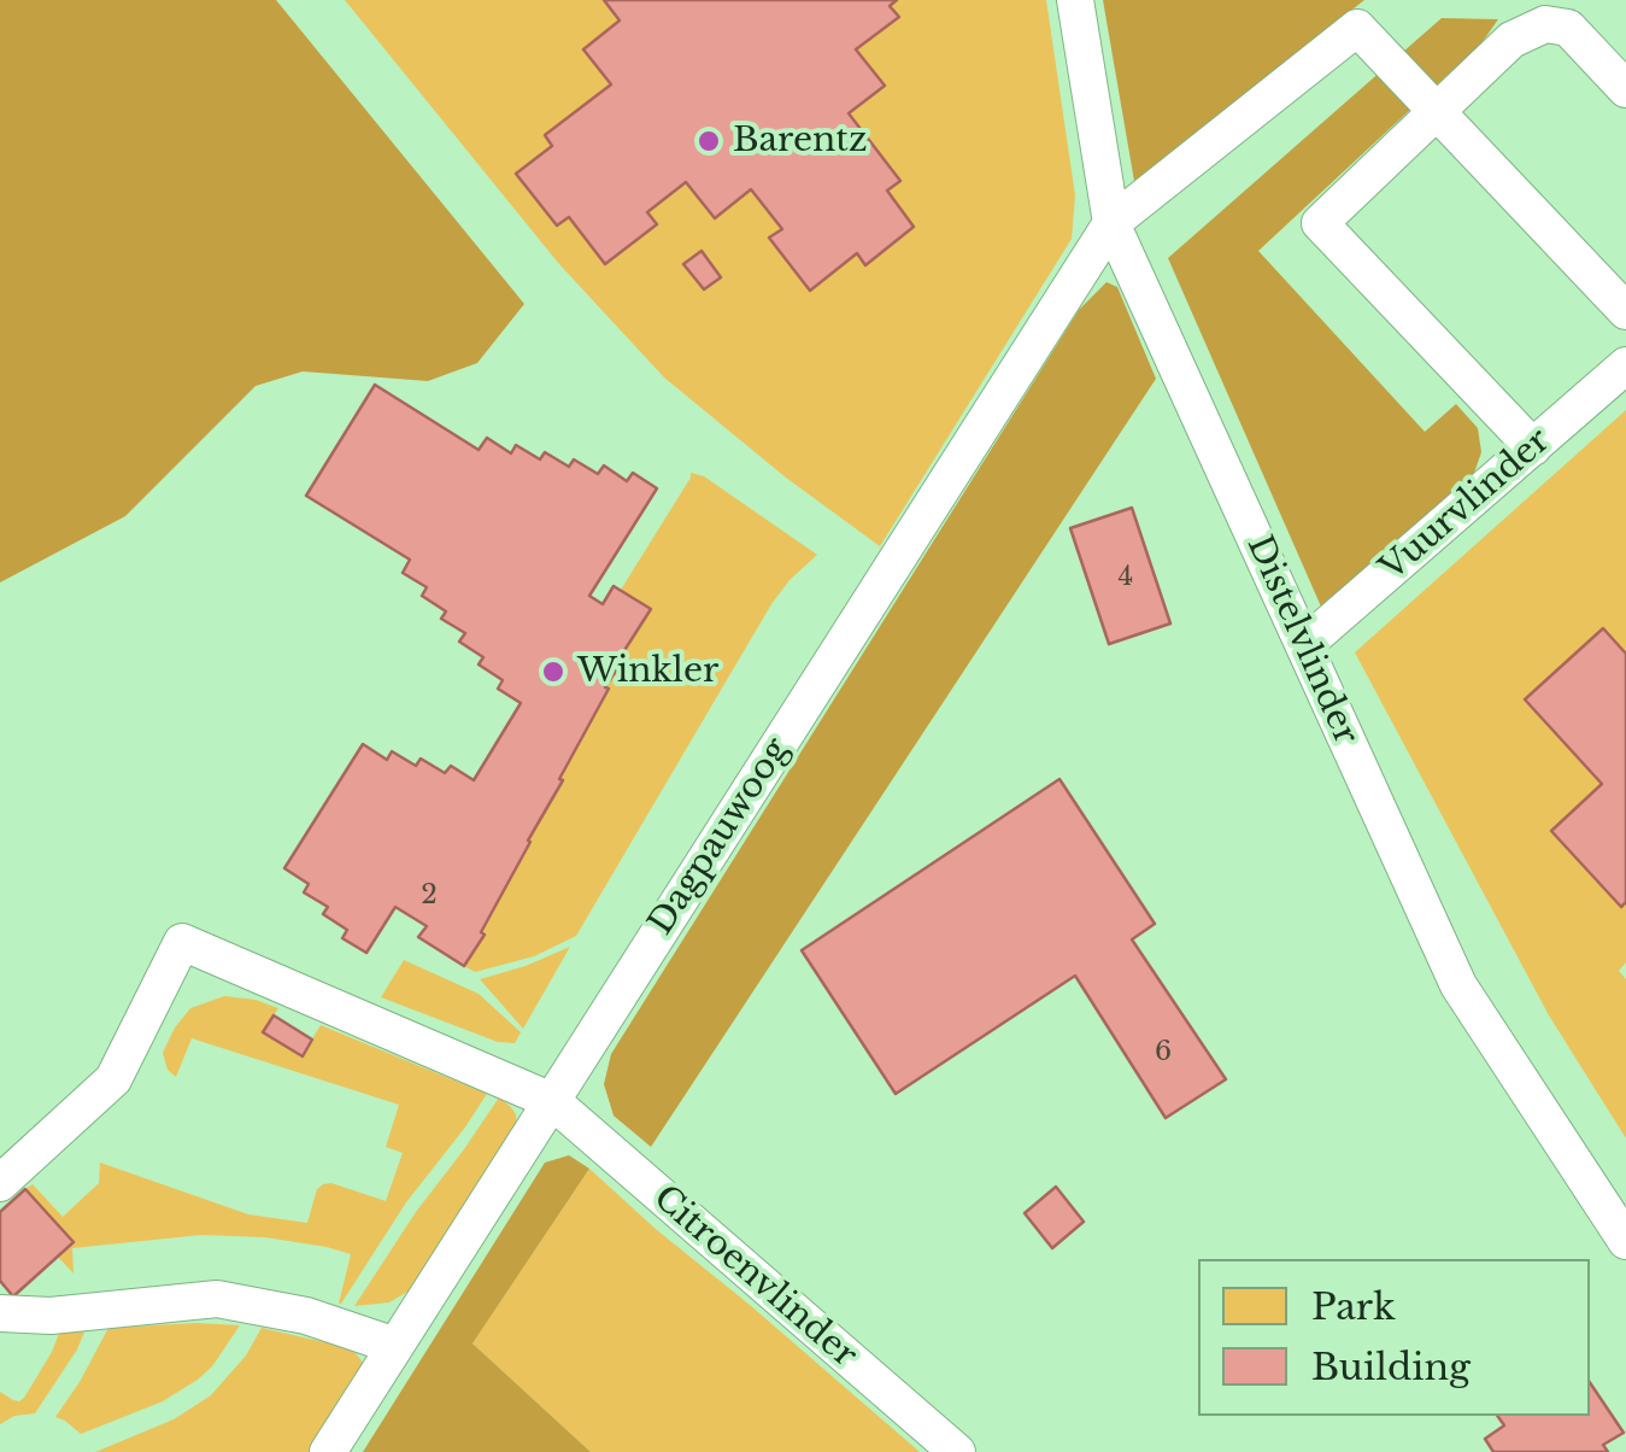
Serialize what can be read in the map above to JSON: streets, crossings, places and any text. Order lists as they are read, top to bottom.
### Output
{
  "streets": {
    "lane": [
      "Vuurvlinder",
      "Distelvlinder",
      "Dagpauwoog",
      "Citroenvlinder"
    ]
  },
  "crossings": [
    ["Vuurvlinder", "Distelvlinder"],
    ["Distelvlinder", "Dagpauwoog"],
    ["Dagpauwoog", "Citroenvlinder"]
  ],
  "places": ["Barentz", "Winkler"],
  "house_numbers": ["4", "2", "6"],
  "legend": ["Park", "Building"]
}
